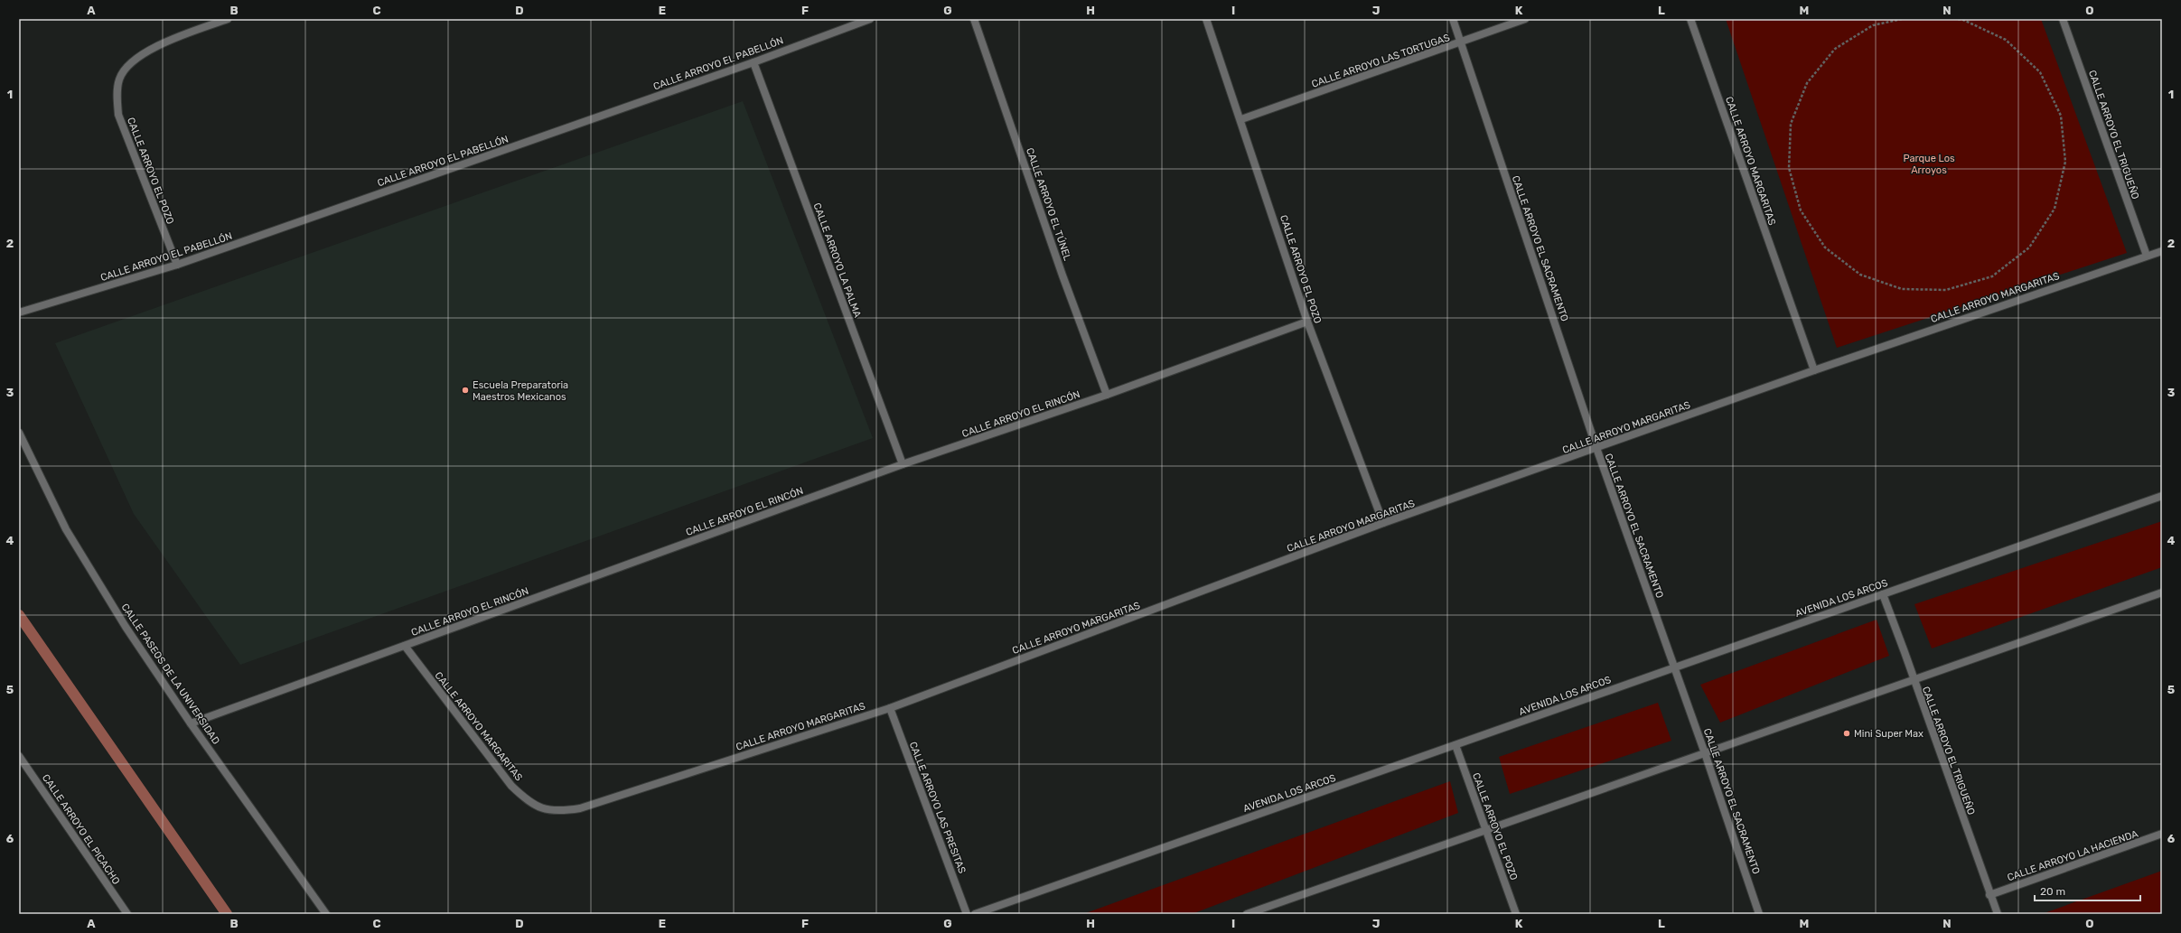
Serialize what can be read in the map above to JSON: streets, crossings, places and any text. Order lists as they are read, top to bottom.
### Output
{
  "streets": {
    "street": [
      "CALLE ARROYO LAS TORTUGAS",
      "CALLE ARROYO EL PABELLÓN",
      "CALLE ARROYO EL TRIGUEÑO",
      "CALLE ARROYO MARGARITAS",
      "CALLE ARROYO EL POZO",
      "CALLE ARROYO EL TÚNEL",
      "CALLE ARROYO EL SACRAMENTO",
      "CALLE ARROYO LA PALMA",
      "CALLE ARROYO EL RINCÓN",
      "AVENIDA LOS ARCOS",
      "CALLE PASEOS DE LA UNIVERSIDAD",
      "CALLE ARROYO LAS PRESITAS",
      "CALLE ARROYO EL PICACHO",
      "CALLE ARROYO LA HACIENDA"
    ]
  },
  "crossings": [
    ["CALLE ARROYO LAS TORTUGAS", "CALLE ARROYO EL POZO"],
    ["CALLE ARROYO LAS TORTUGAS", "CALLE ARROYO EL SACRAMENTO"],
    ["CALLE ARROYO EL PABELLÓN", "CALLE ARROYO EL POZO"],
    ["CALLE ARROYO EL PABELLÓN", "CALLE ARROYO LA PALMA"],
    ["CALLE ARROYO EL TRIGUEÑO", "CALLE ARROYO MARGARITAS"],
    ["CALLE ARROYO EL TRIGUEÑO", "AVENIDA LOS ARCOS"],
    ["CALLE ARROYO EL TRIGUEÑO", "CALLE ARROYO LA HACIENDA"],
    ["CALLE ARROYO MARGARITAS", "CALLE ARROYO EL POZO"],
    ["CALLE ARROYO MARGARITAS", "CALLE ARROYO EL SACRAMENTO"],
    ["CALLE ARROYO MARGARITAS", "CALLE ARROYO EL RINCÓN"],
    ["CALLE ARROYO MARGARITAS", "CALLE ARROYO LAS PRESITAS"],
    ["CALLE ARROYO EL POZO", "CALLE ARROYO EL RINCÓN"],
    ["CALLE ARROYO EL POZO", "AVENIDA LOS ARCOS"],
    ["CALLE ARROYO EL TÚNEL", "CALLE ARROYO EL RINCÓN"],
    ["CALLE ARROYO EL SACRAMENTO", "AVENIDA LOS ARCOS"],
    ["CALLE ARROYO LA PALMA", "CALLE ARROYO EL RINCÓN"],
    ["CALLE ARROYO EL RINCÓN", "CALLE PASEOS DE LA UNIVERSIDAD"]
  ],
  "parks": ["Parque Los Arroyos"],
  "places": ["Escuela Preparatoria Maestros Mexicanos", "Mini Super Max"],
  "scale_bar": "20 m",
  "grid": {
    "columns": [
      "A",
      "B",
      "C",
      "D",
      "E",
      "F",
      "G",
      "H",
      "I",
      "J",
      "K",
      "L",
      "M",
      "N",
      "O"
    ],
    "rows": [
      "1",
      "2",
      "3",
      "4",
      "5",
      "6"
    ]
  }
}
